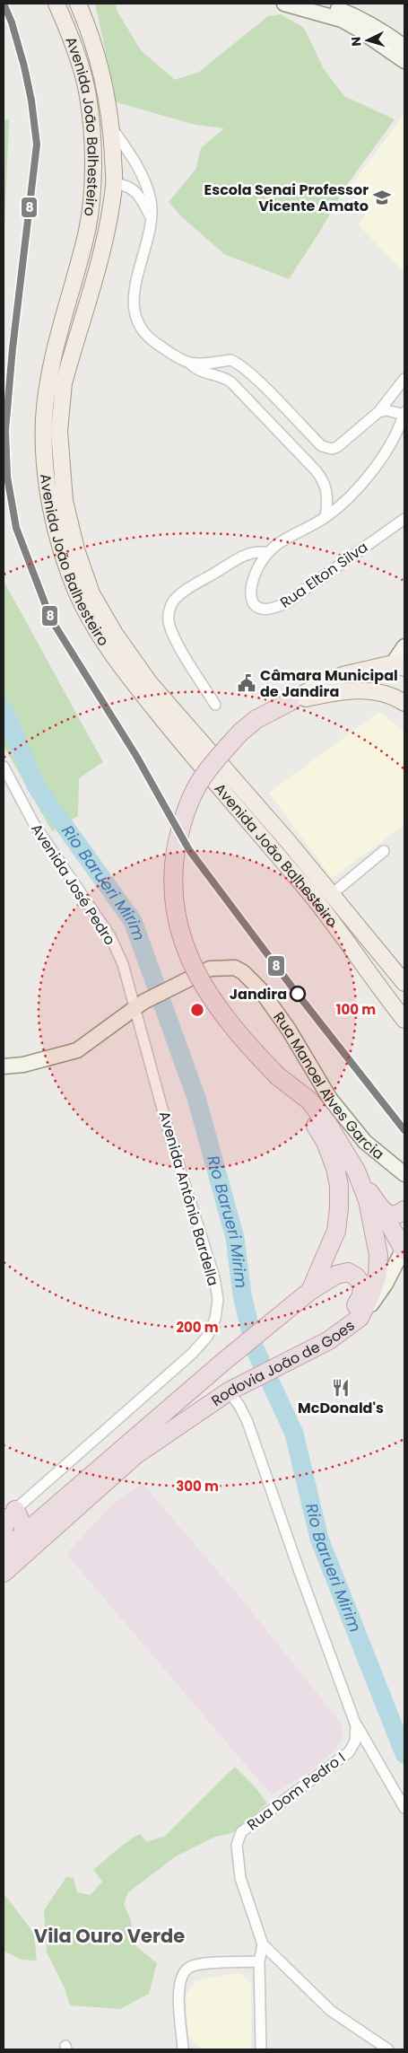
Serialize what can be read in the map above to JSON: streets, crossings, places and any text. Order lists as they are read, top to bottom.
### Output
{
  "streets": {
    "highway": ["Rodovia João de Goes"],
    "main road": ["Avenida João Balhesteiro"],
    "street": [
      "Rua Elton Silva",
      "Avenida José Pedro",
      "Rua Manoel Alves Garcia",
      "Avenida Antônio Bardella",
      "Rua Dom Pedro I"
    ]
  },
  "crossings": [
    ["Avenida José Pedro", "Rua Manoel Alves Garcia"],
    ["Avenida José Pedro", "Avenida Antônio Bardella"],
    ["Rua Manoel Alves Garcia", "Avenida Antônio Bardella"]
  ],
  "districts": ["Vila Ouro Verde"],
  "water": ["Rio Barueri Mirim"],
  "places": {
    "school or university": ["Escola Senai Professor Vicente Amato"],
    "public building": ["Câmara Municipal de Jandira"],
    "other": ["Jandira"],
    "restaurant": ["McDonald's"]
  },
  "lines": ["transit line 8"],
  "north": "left",
  "rings": ["100 m", "200 m", "300 m"]
}
